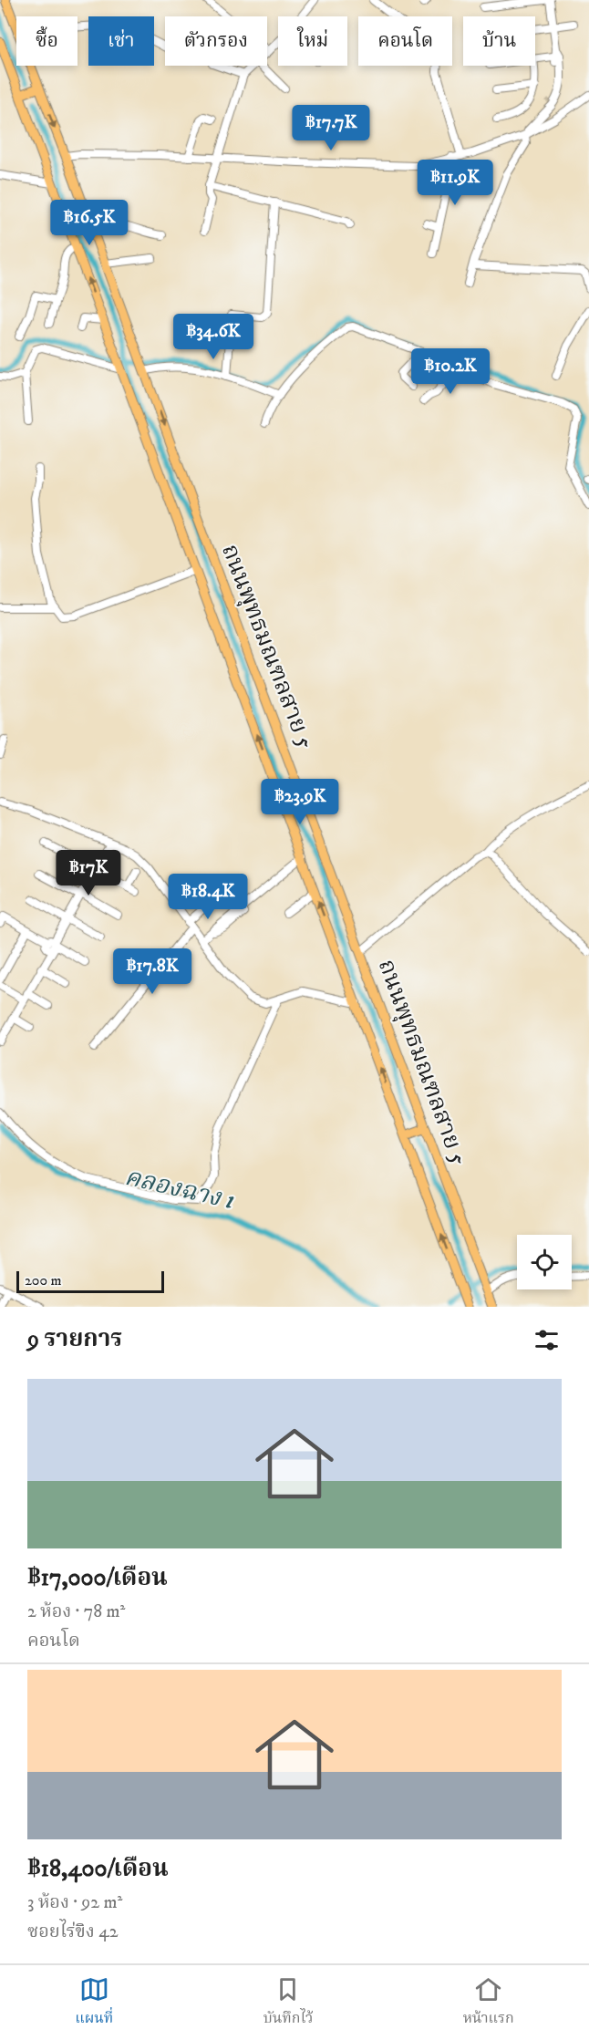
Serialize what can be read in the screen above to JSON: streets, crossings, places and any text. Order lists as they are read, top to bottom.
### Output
{
  "streets": {
    "main road": ["ถนนพุทธมณฑลสาย 5"]
  },
  "water": ["คลองฉาง 1"],
  "scale_bar": "200 m",
  "page": {
    "chip": [
      "ซื้อ",
      "เช่า",
      "ตัวกรอง",
      "ใหม่",
      "คอนโด",
      "บ้าน"
    ],
    "price": [
      "฿17.7K",
      "฿11.9K",
      "฿16.5K",
      "฿34.6K",
      "฿10.2K",
      "฿23.9K",
      "฿17K",
      "฿18.4K",
      "฿17.8K"
    ],
    "scale": "200 m",
    "heading": "9 รายการ",
    "list": [
      {
        "name": "฿17,000/เดือน",
        "note": "2 ห้อง · 78 m² · คอนโด"
      },
      {
        "name": "฿18,400/เดือน",
        "note": "3 ห้อง · 92 m² · ซอยไร่ขิง 42"
      }
    ],
    "tabs": ["แผนที่", "บันทึกไว้", "หน้าแรก"]
  }
}
